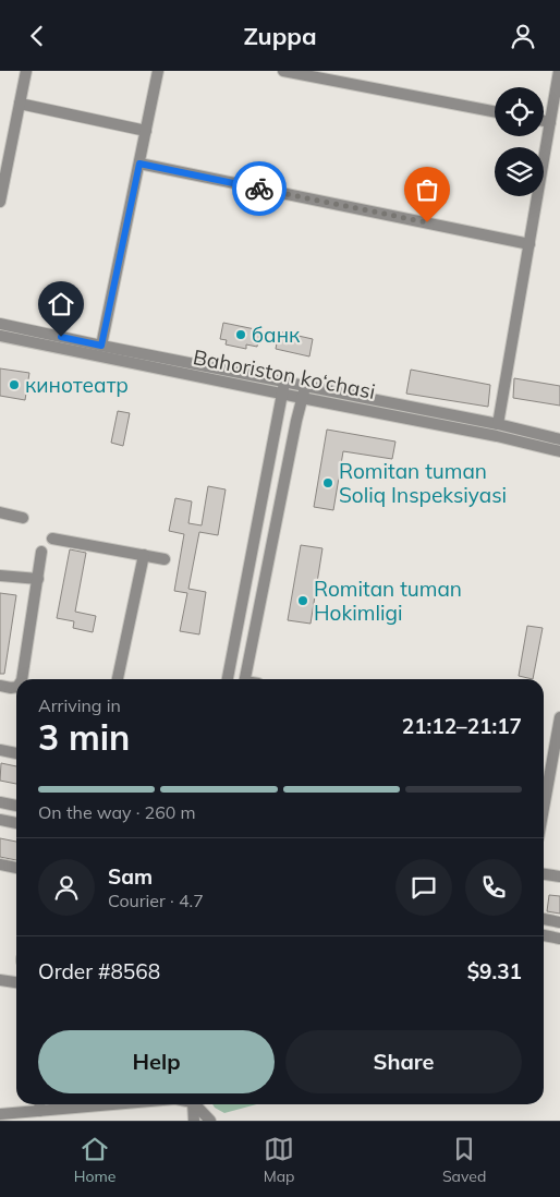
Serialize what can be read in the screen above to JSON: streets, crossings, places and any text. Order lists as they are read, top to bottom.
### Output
{
  "streets": {
    "street": ["Bahoriston ko‘chasi"]
  },
  "places": [
    "банк",
    "кинотеатр",
    "Romitan tuman Soliq Inspeksiyasi",
    "Romitan tuman Hokimligi"
  ],
  "page": {
    "header": "Zuppa",
    "heading": ["3 min", "Arriving in", "21:12–21:17"],
    "panel": [
      "Sam",
      "Courier · 4.7",
      "Order #8568",
      "$9.31"
    ],
    "bar": "On the way · 260 m",
    "buttons": ["Help", "Share"],
    "tabs": ["Home", "Map", "Saved"]
  }
}
